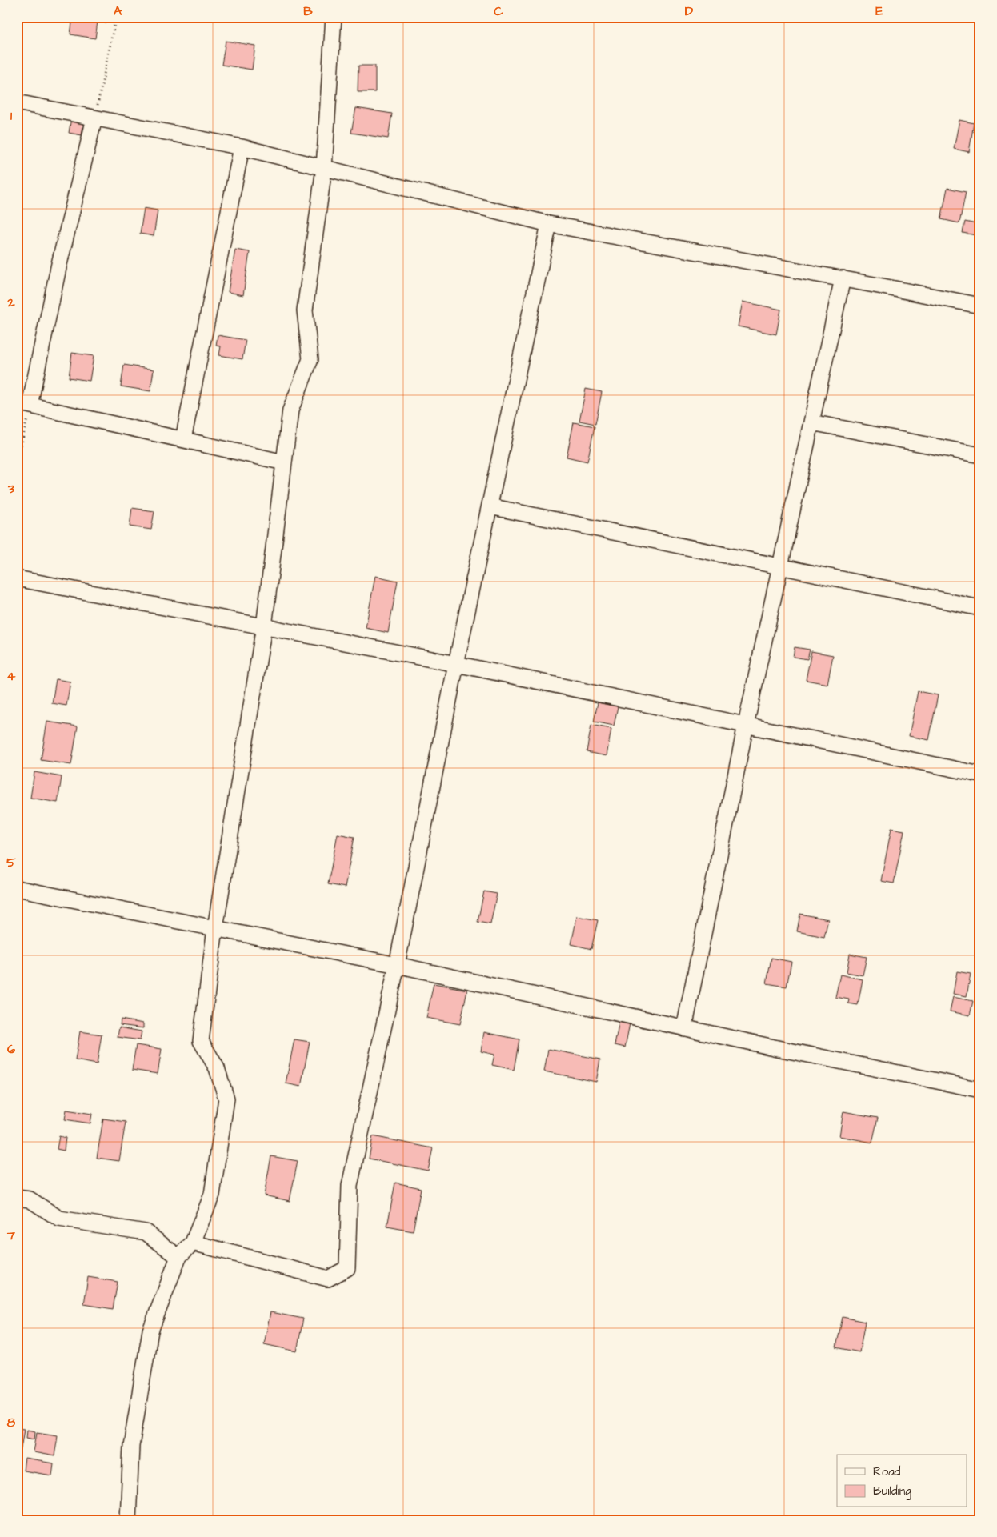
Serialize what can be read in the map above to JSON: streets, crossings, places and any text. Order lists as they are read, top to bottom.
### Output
{
  "legend": ["Road", "Building"],
  "grid": {
    "columns": [
      "A",
      "B",
      "C",
      "D",
      "E"
    ],
    "rows": [
      "1",
      "2",
      "3",
      "4",
      "5",
      "6",
      "7",
      "8"
    ]
  }
}
